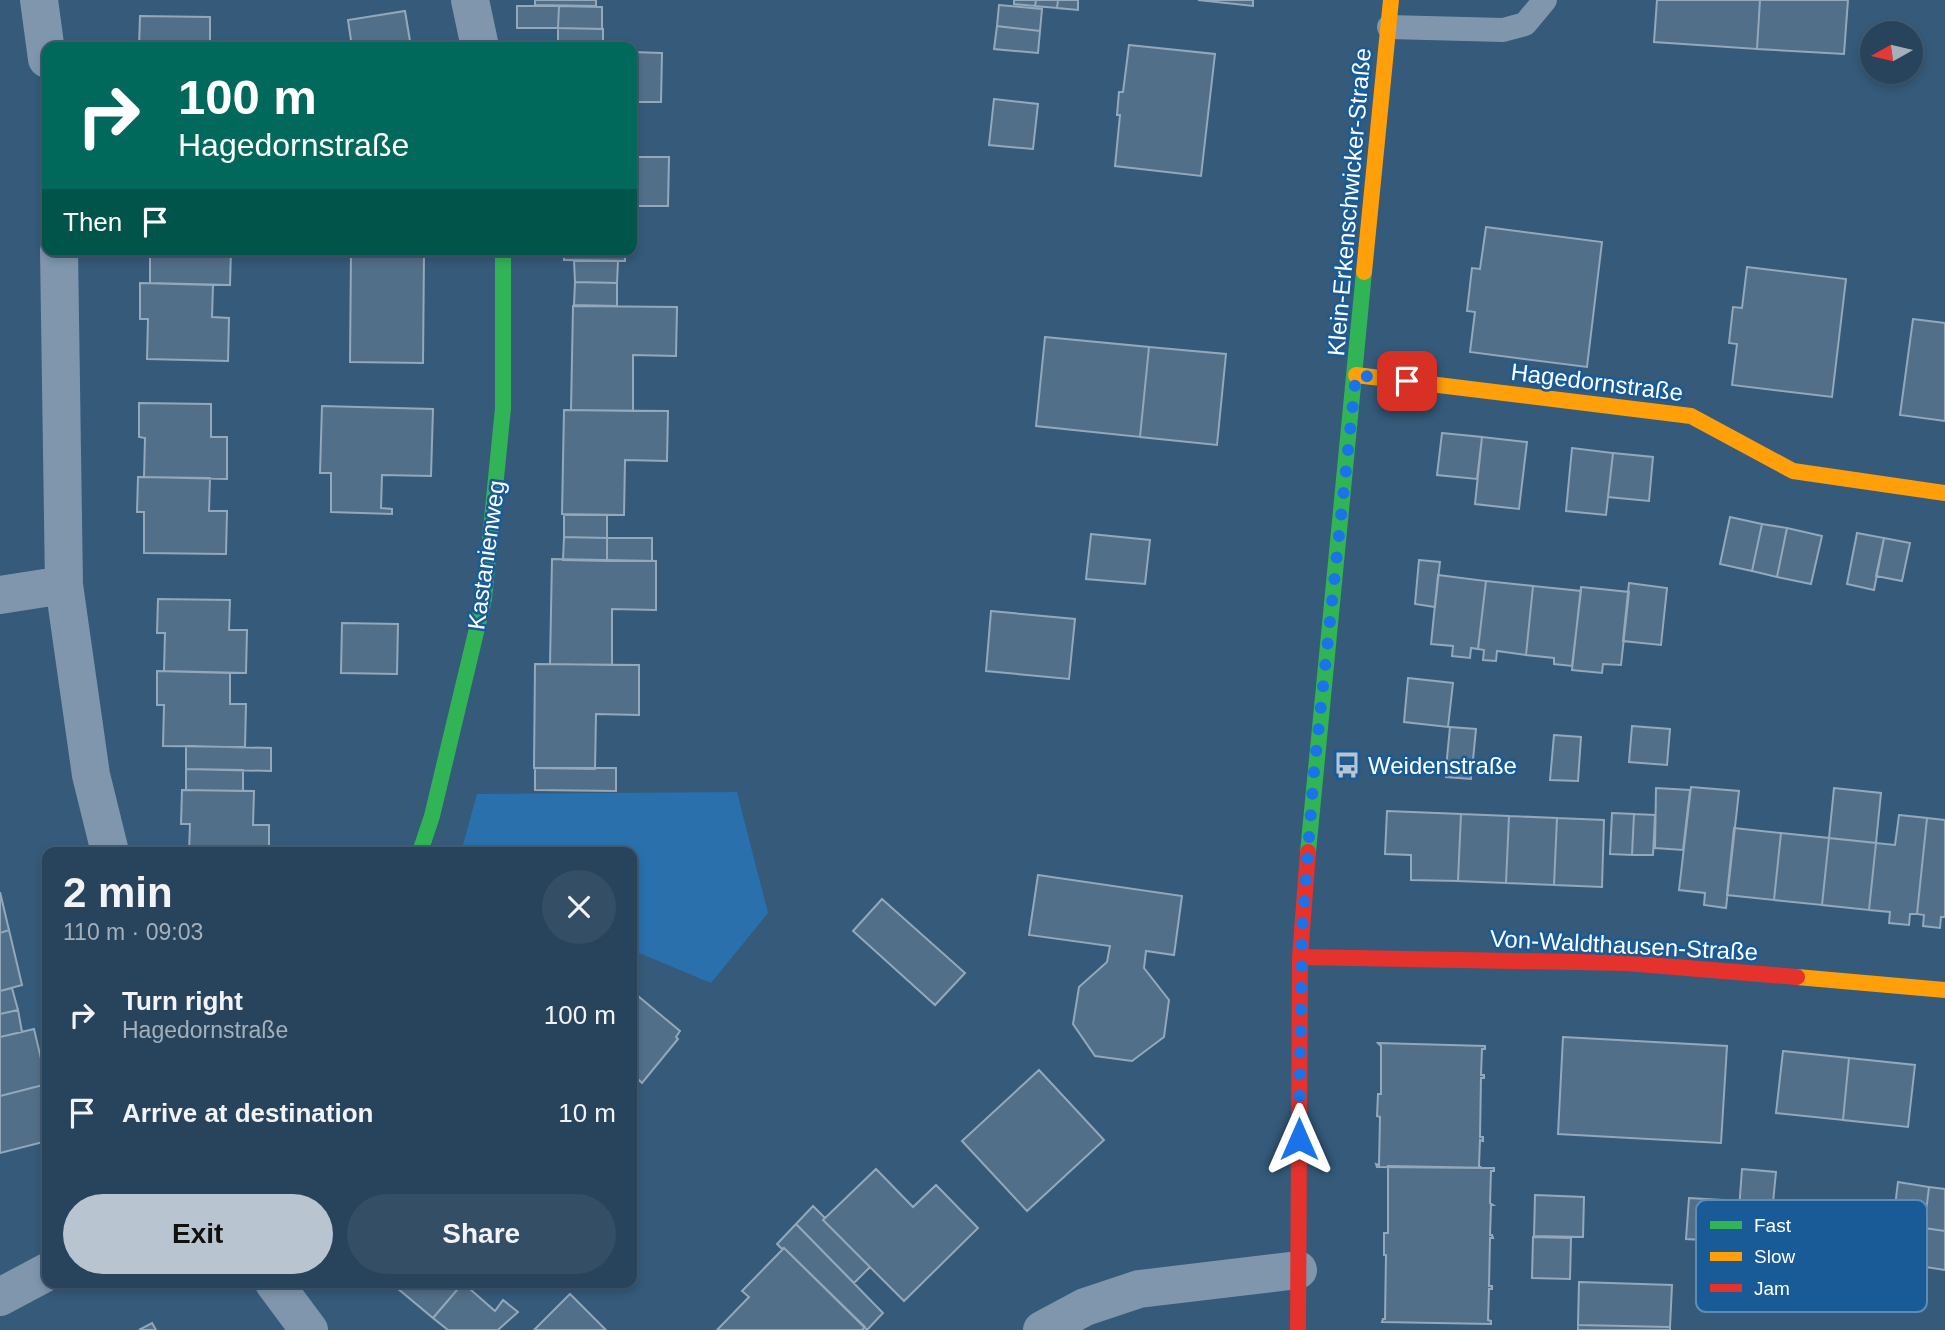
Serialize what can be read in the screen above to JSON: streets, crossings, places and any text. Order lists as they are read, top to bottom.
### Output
{
  "streets": {
    "street": [
      "Klein-Erkenschwicker-Straße",
      "Hagedornstraße",
      "Kastanienweg",
      "Von-Waldthausen-Straße"
    ]
  },
  "crossings": [
    ["Klein-Erkenschwicker-Straße", "Hagedornstraße"],
    ["Klein-Erkenschwicker-Straße", "Von-Waldthausen-Straße"]
  ],
  "places": {
    "bus stop": ["Weidenstraße"]
  },
  "legend": ["Fast", "Slow", "Jam"],
  "north": "left",
  "page": {
    "turn": ["100 m", "Hagedornstraße"],
    "then": "Then",
    "heading": ["2 min", "110 m · 09:03"],
    "list": [
      {
        "name": "Turn right",
        "note": "Hagedornstraße",
        "value": "100 m"
      },
      {
        "name": "Arrive at destination",
        "value": "10 m"
      }
    ],
    "buttons": ["Exit", "Share"]
  }
}
